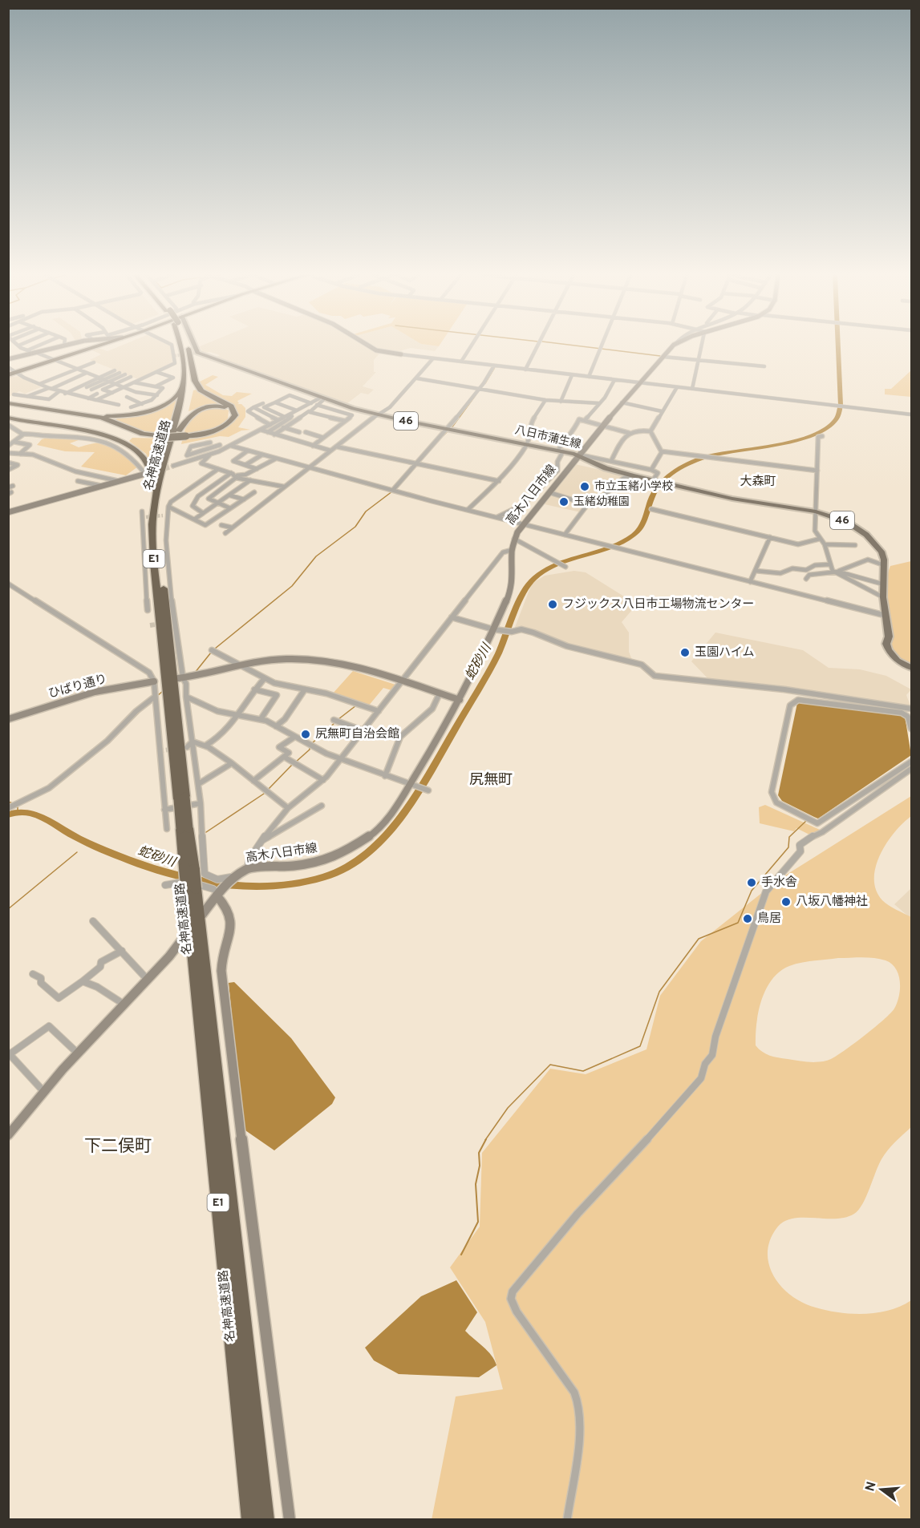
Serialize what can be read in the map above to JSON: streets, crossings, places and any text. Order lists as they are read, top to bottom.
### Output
{
  "streets": {
    "highway": ["名神高速道路", "E1"],
    "main road": [
      "46",
      "八日市蒲生線",
      "高木八日市線",
      "ひばり通り"
    ]
  },
  "crossings": [
    ["八日市蒲生線", "高木八日市線"]
  ],
  "districts": ["大森町", "尻無町", "下二俣町"],
  "water": ["蛇砂川"],
  "places": [
    "市立玉緒小学校",
    "玉緒幼稚園",
    "フジックス八日市工場物流センター",
    "玉園ハイム",
    "尻無町自治会館",
    "手水舎",
    "八坂八幡神社",
    "鳥居"
  ],
  "north": "left"
}
